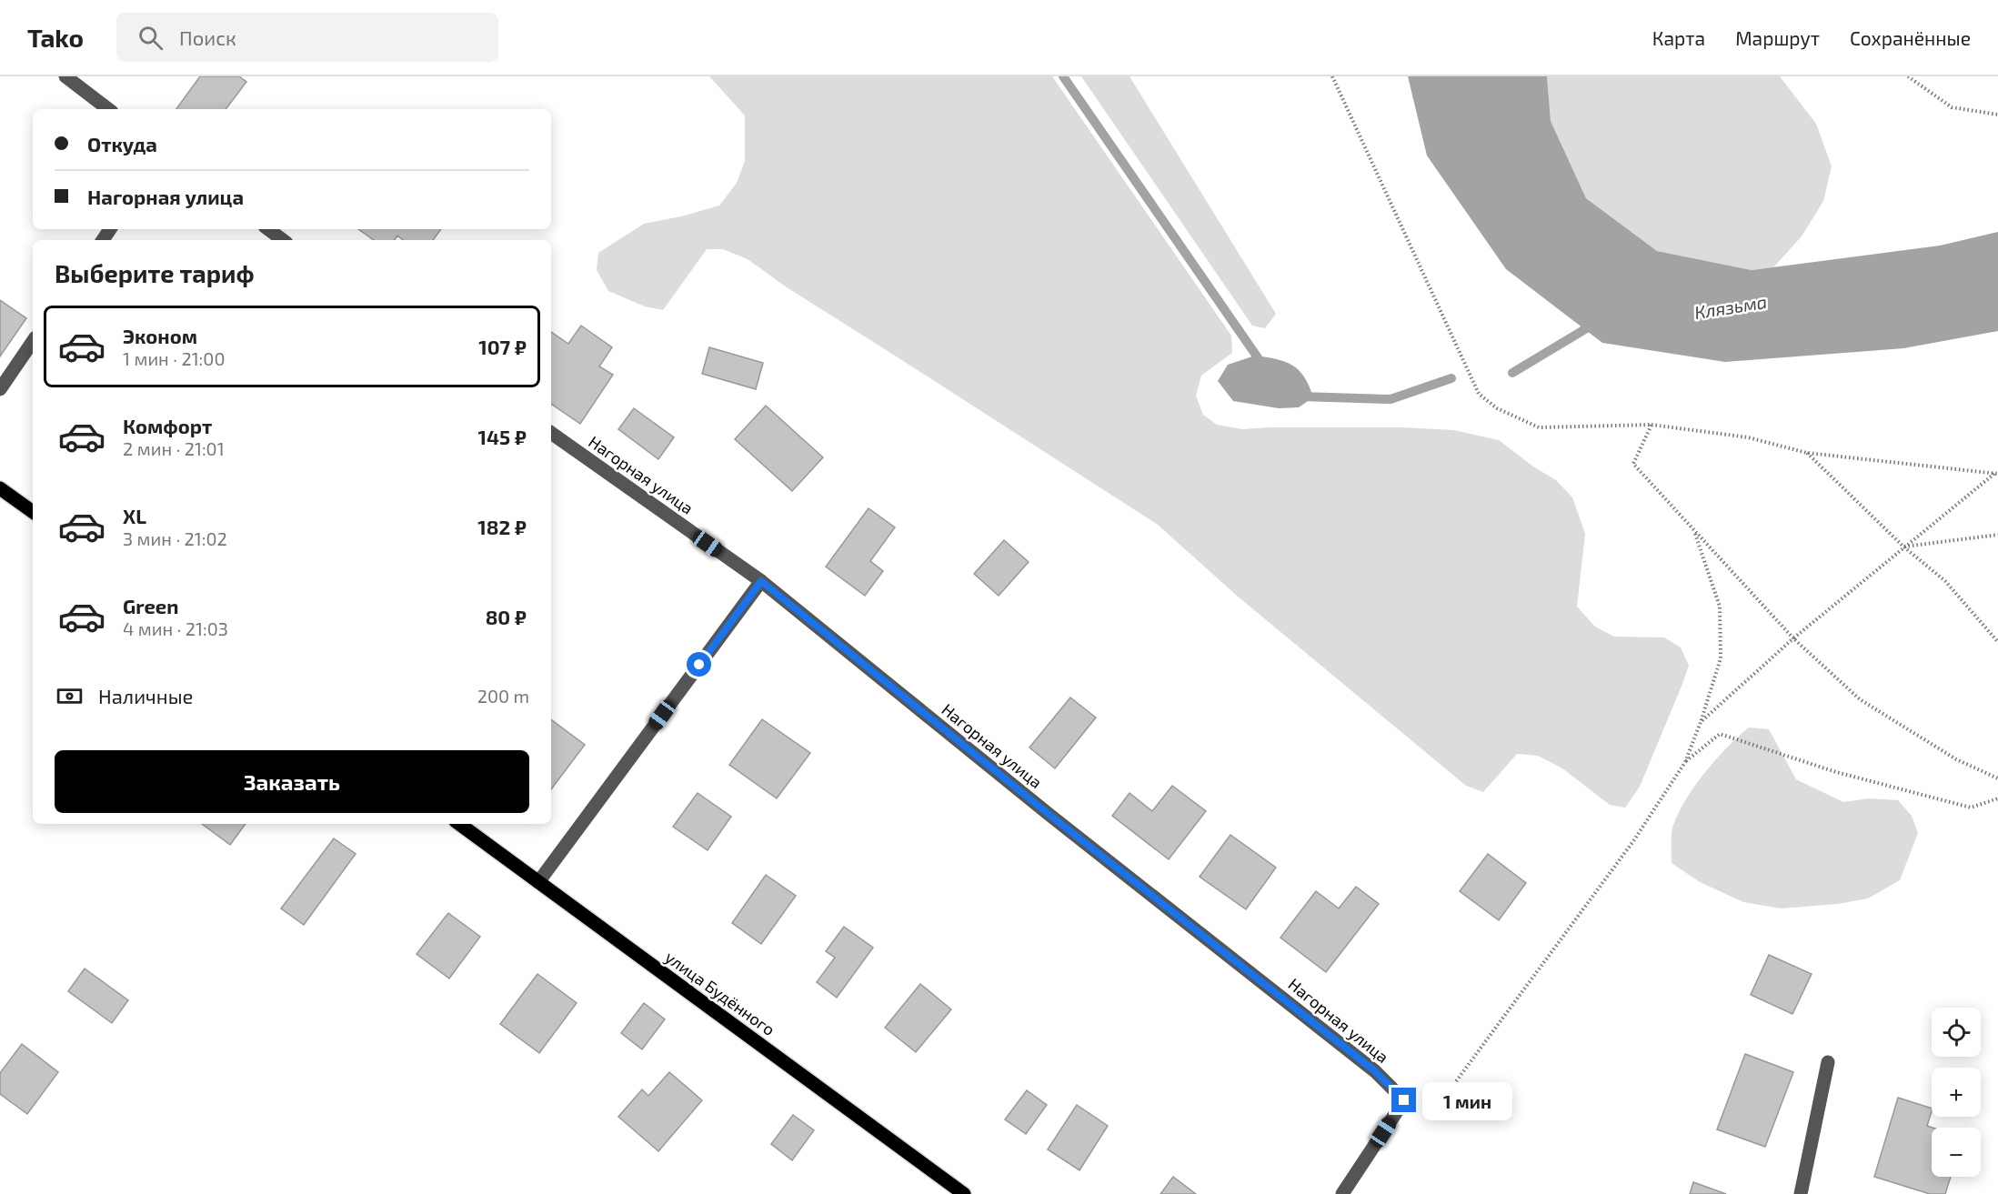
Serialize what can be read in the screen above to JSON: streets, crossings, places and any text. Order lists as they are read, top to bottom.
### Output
{
  "streets": {
    "main road": ["улица Будённого"],
    "street": ["Нагорная улица"]
  },
  "water": ["Клязьма"],
  "page": {
    "header": "Tako",
    "search": "Поиск",
    "nav": ["Карта", "Маршрут", "Сохранённые"],
    "banner": ["Откуда", "Нагорная улица"],
    "heading": "Выберите тариф",
    "list": [
      {
        "name": "Эконом",
        "note": "1 мин · 21:00",
        "value": "107 ₽"
      },
      {
        "name": "Комфорт",
        "note": "2 мин · 21:01",
        "value": "145 ₽"
      },
      {
        "name": "XL",
        "note": "3 мин · 21:02",
        "value": "182 ₽"
      },
      {
        "name": "Green",
        "note": "4 мин · 21:03",
        "value": "80 ₽"
      }
    ],
    "pay": ["Наличные", "200 m"],
    "buttons": "Заказать",
    "map_buttons": ["+", "−"],
    "bubble": "1 мин"
  }
}
